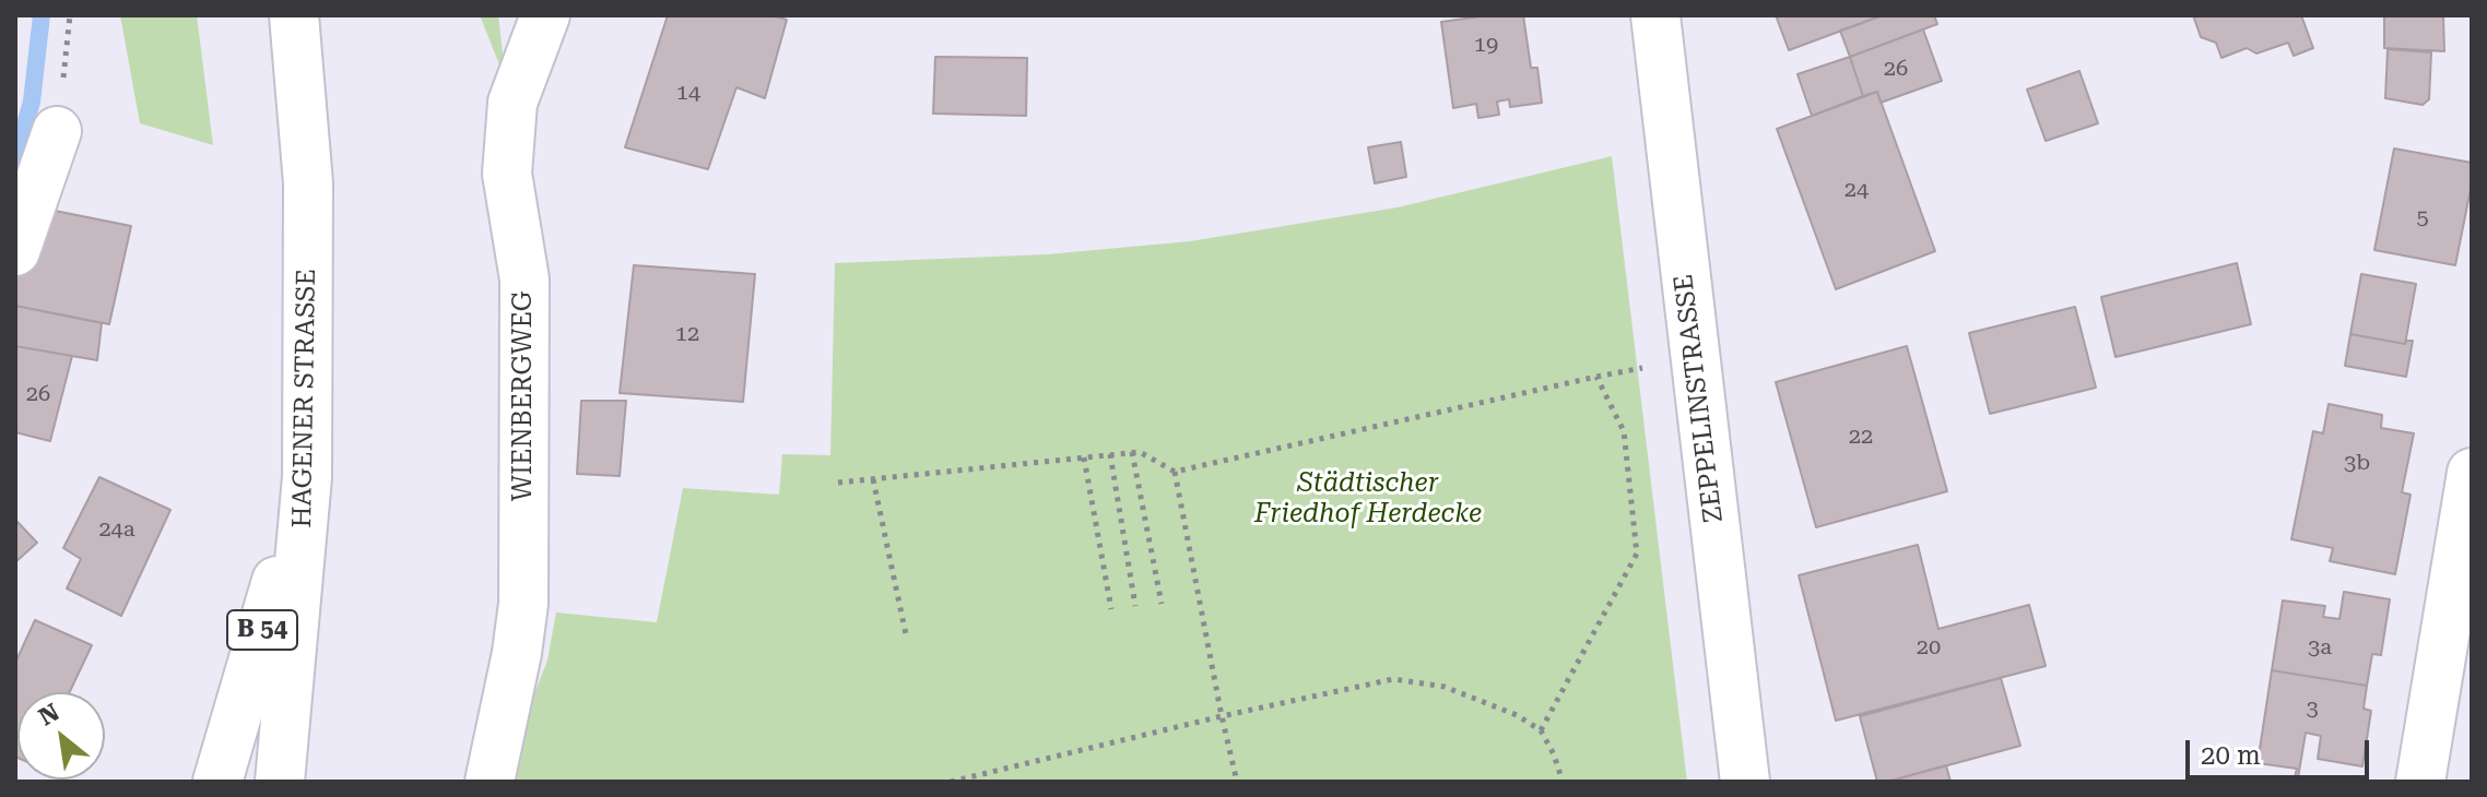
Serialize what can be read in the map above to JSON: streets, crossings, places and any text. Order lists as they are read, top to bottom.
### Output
{
  "streets": {
    "street": [
      "WIENBERGWEG",
      "HAGENER STRASSE",
      "ZEPPELINSTRASSE",
      "B 54"
    ]
  },
  "crossings": [
    ["HAGENER STRASSE", "B 54"]
  ],
  "parks": ["Städtischer Friedhof Herdecke"],
  "house_numbers": [
    "19",
    "26",
    "14",
    "24",
    "5",
    "12",
    "26",
    "22",
    "3b",
    "24a",
    "20",
    "3a",
    "3"
  ],
  "scale_bar": "20 m",
  "north": "top left"
}
